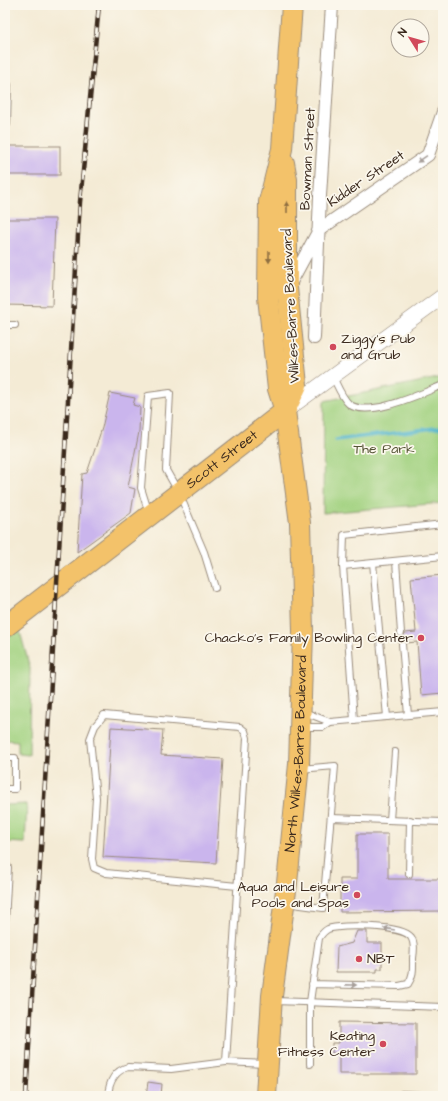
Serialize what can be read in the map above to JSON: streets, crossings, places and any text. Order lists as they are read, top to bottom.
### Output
{
  "streets": {
    "main road": ["Wilkes-Barre Boulevard", "Scott Street", "North Wilkes-Barre Boulevard"],
    "street": ["Bowman Street", "Kidder Street"]
  },
  "crossings": [
    ["Bowman Street", "Kidder Street"],
    ["Kidder Street", "Wilkes-Barre Boulevard"],
    ["Wilkes-Barre Boulevard", "Scott Street"],
    ["Wilkes-Barre Boulevard", "North Wilkes-Barre Boulevard"],
    ["Scott Street", "North Wilkes-Barre Boulevard"]
  ],
  "one_way": ["Kidder Street"],
  "parks": ["The Park"],
  "places": [
    "Ziggy's Pub and Grub",
    "Chacko's Family Bowling Center",
    "Aqua and Leisure Pools and Spas",
    "NBT",
    "Keating Fitness Center"
  ],
  "north": "top left"
}
